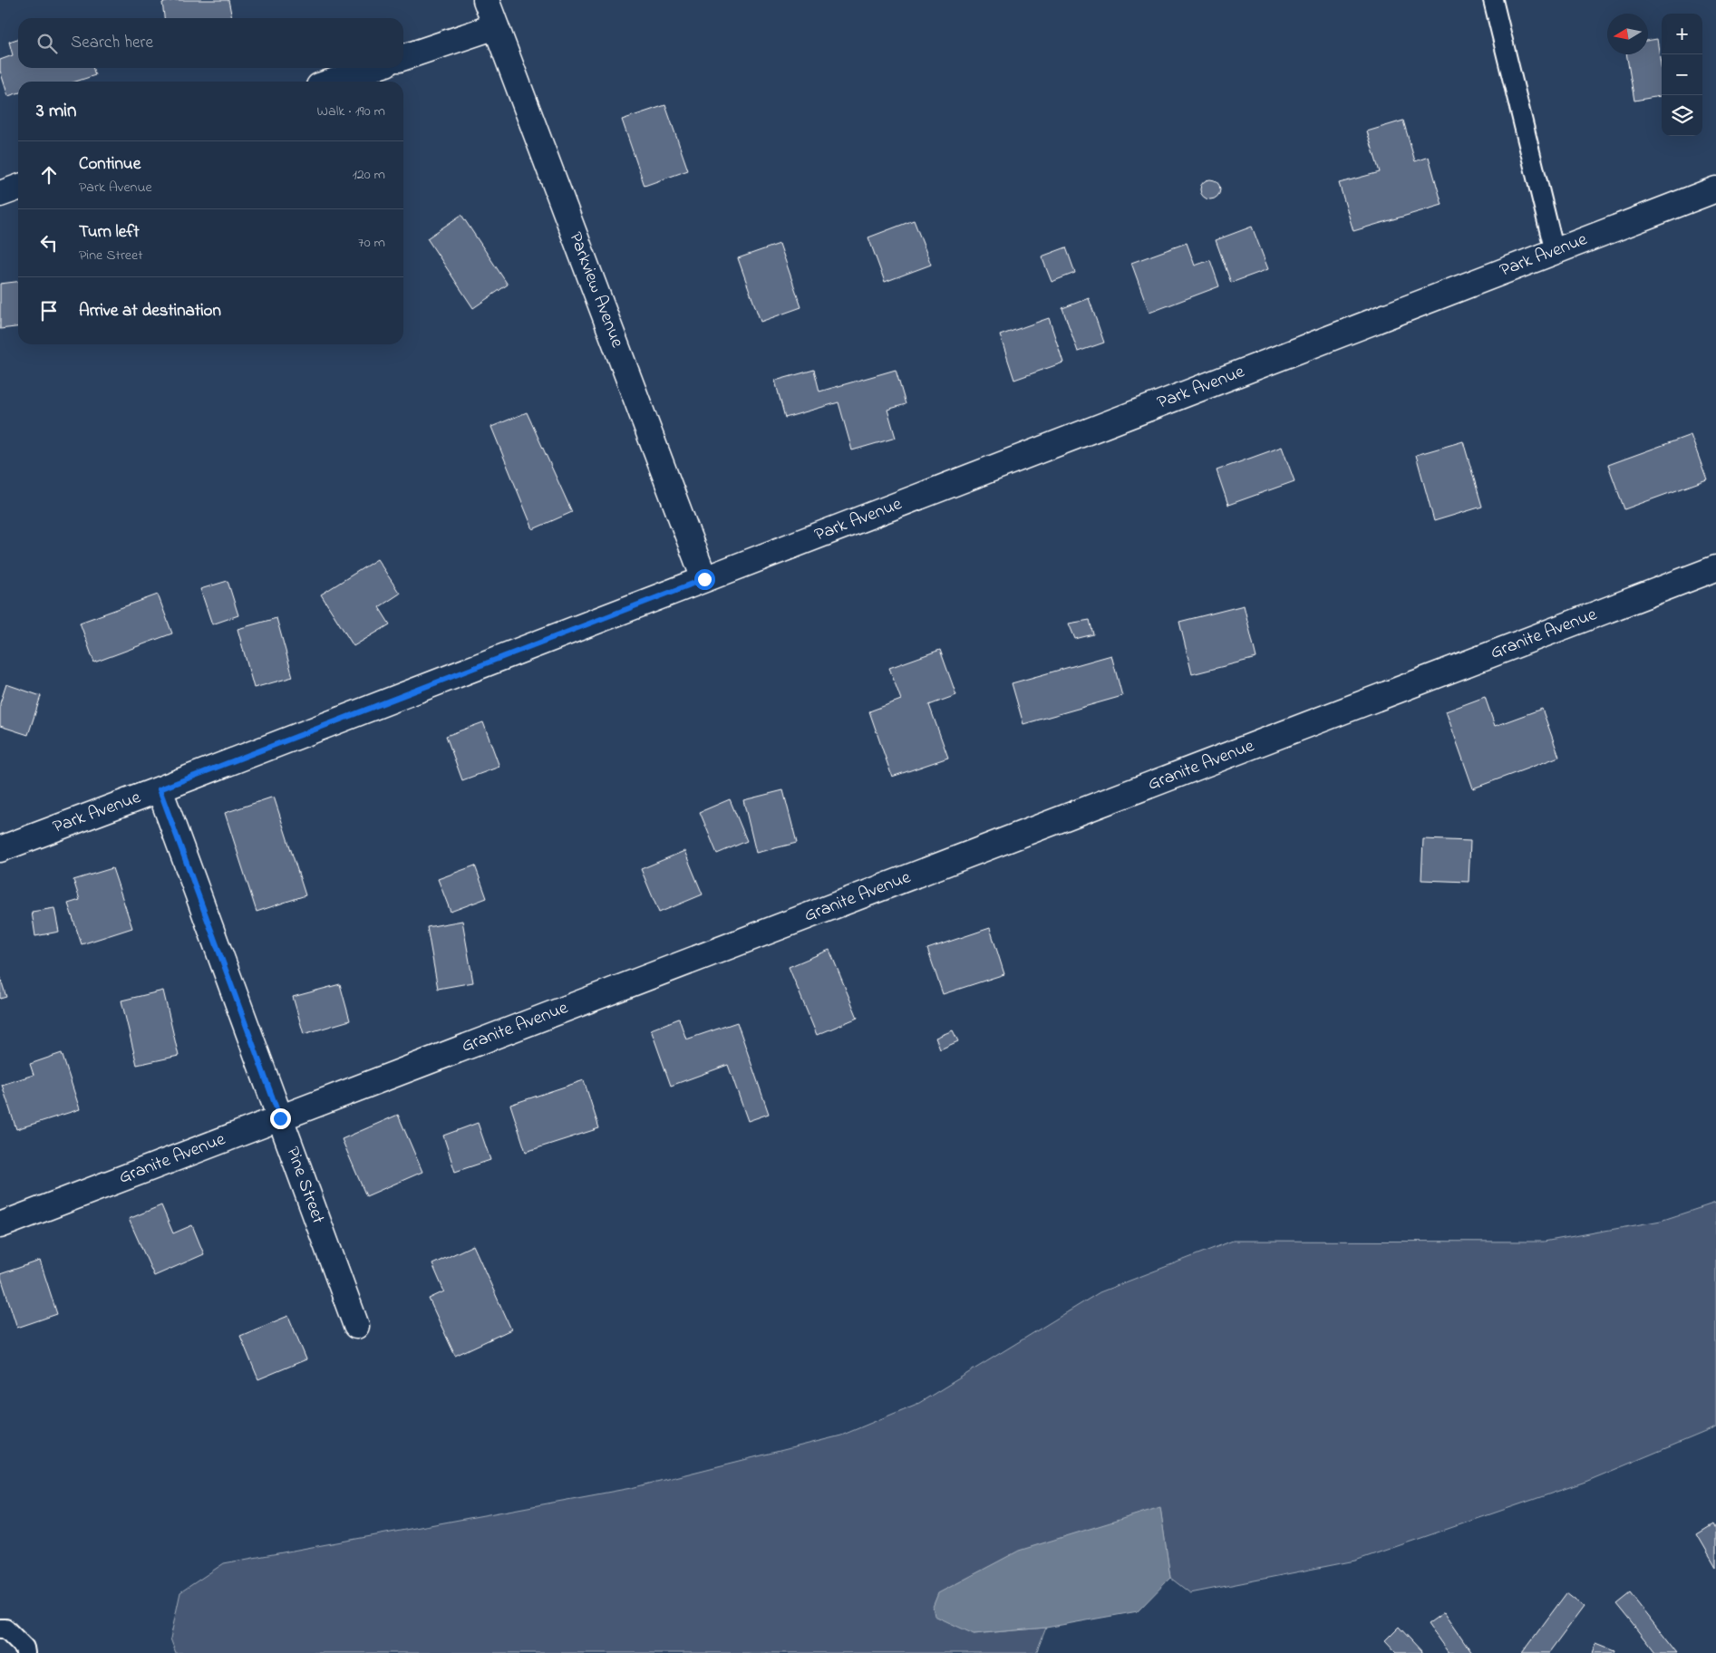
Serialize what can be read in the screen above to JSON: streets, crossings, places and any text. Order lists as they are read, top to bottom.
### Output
{
  "streets": {
    "street": [
      "Park Avenue",
      "Parkview Avenue",
      "Granite Avenue",
      "Pine Street"
    ]
  },
  "crossings": [
    ["Park Avenue", "Parkview Avenue"],
    ["Park Avenue", "Pine Street"],
    ["Granite Avenue", "Pine Street"]
  ],
  "north": "left",
  "page": {
    "map_buttons": ["+", "−"],
    "search": "Search here",
    "heading": ["3 min", "Walk · 190 m"],
    "list": [
      ["Continue", "Park Avenue", "120 m"],
      ["Turn left", "Pine Street", "70 m"],
      "Arrive at destination"
    ]
  }
}
